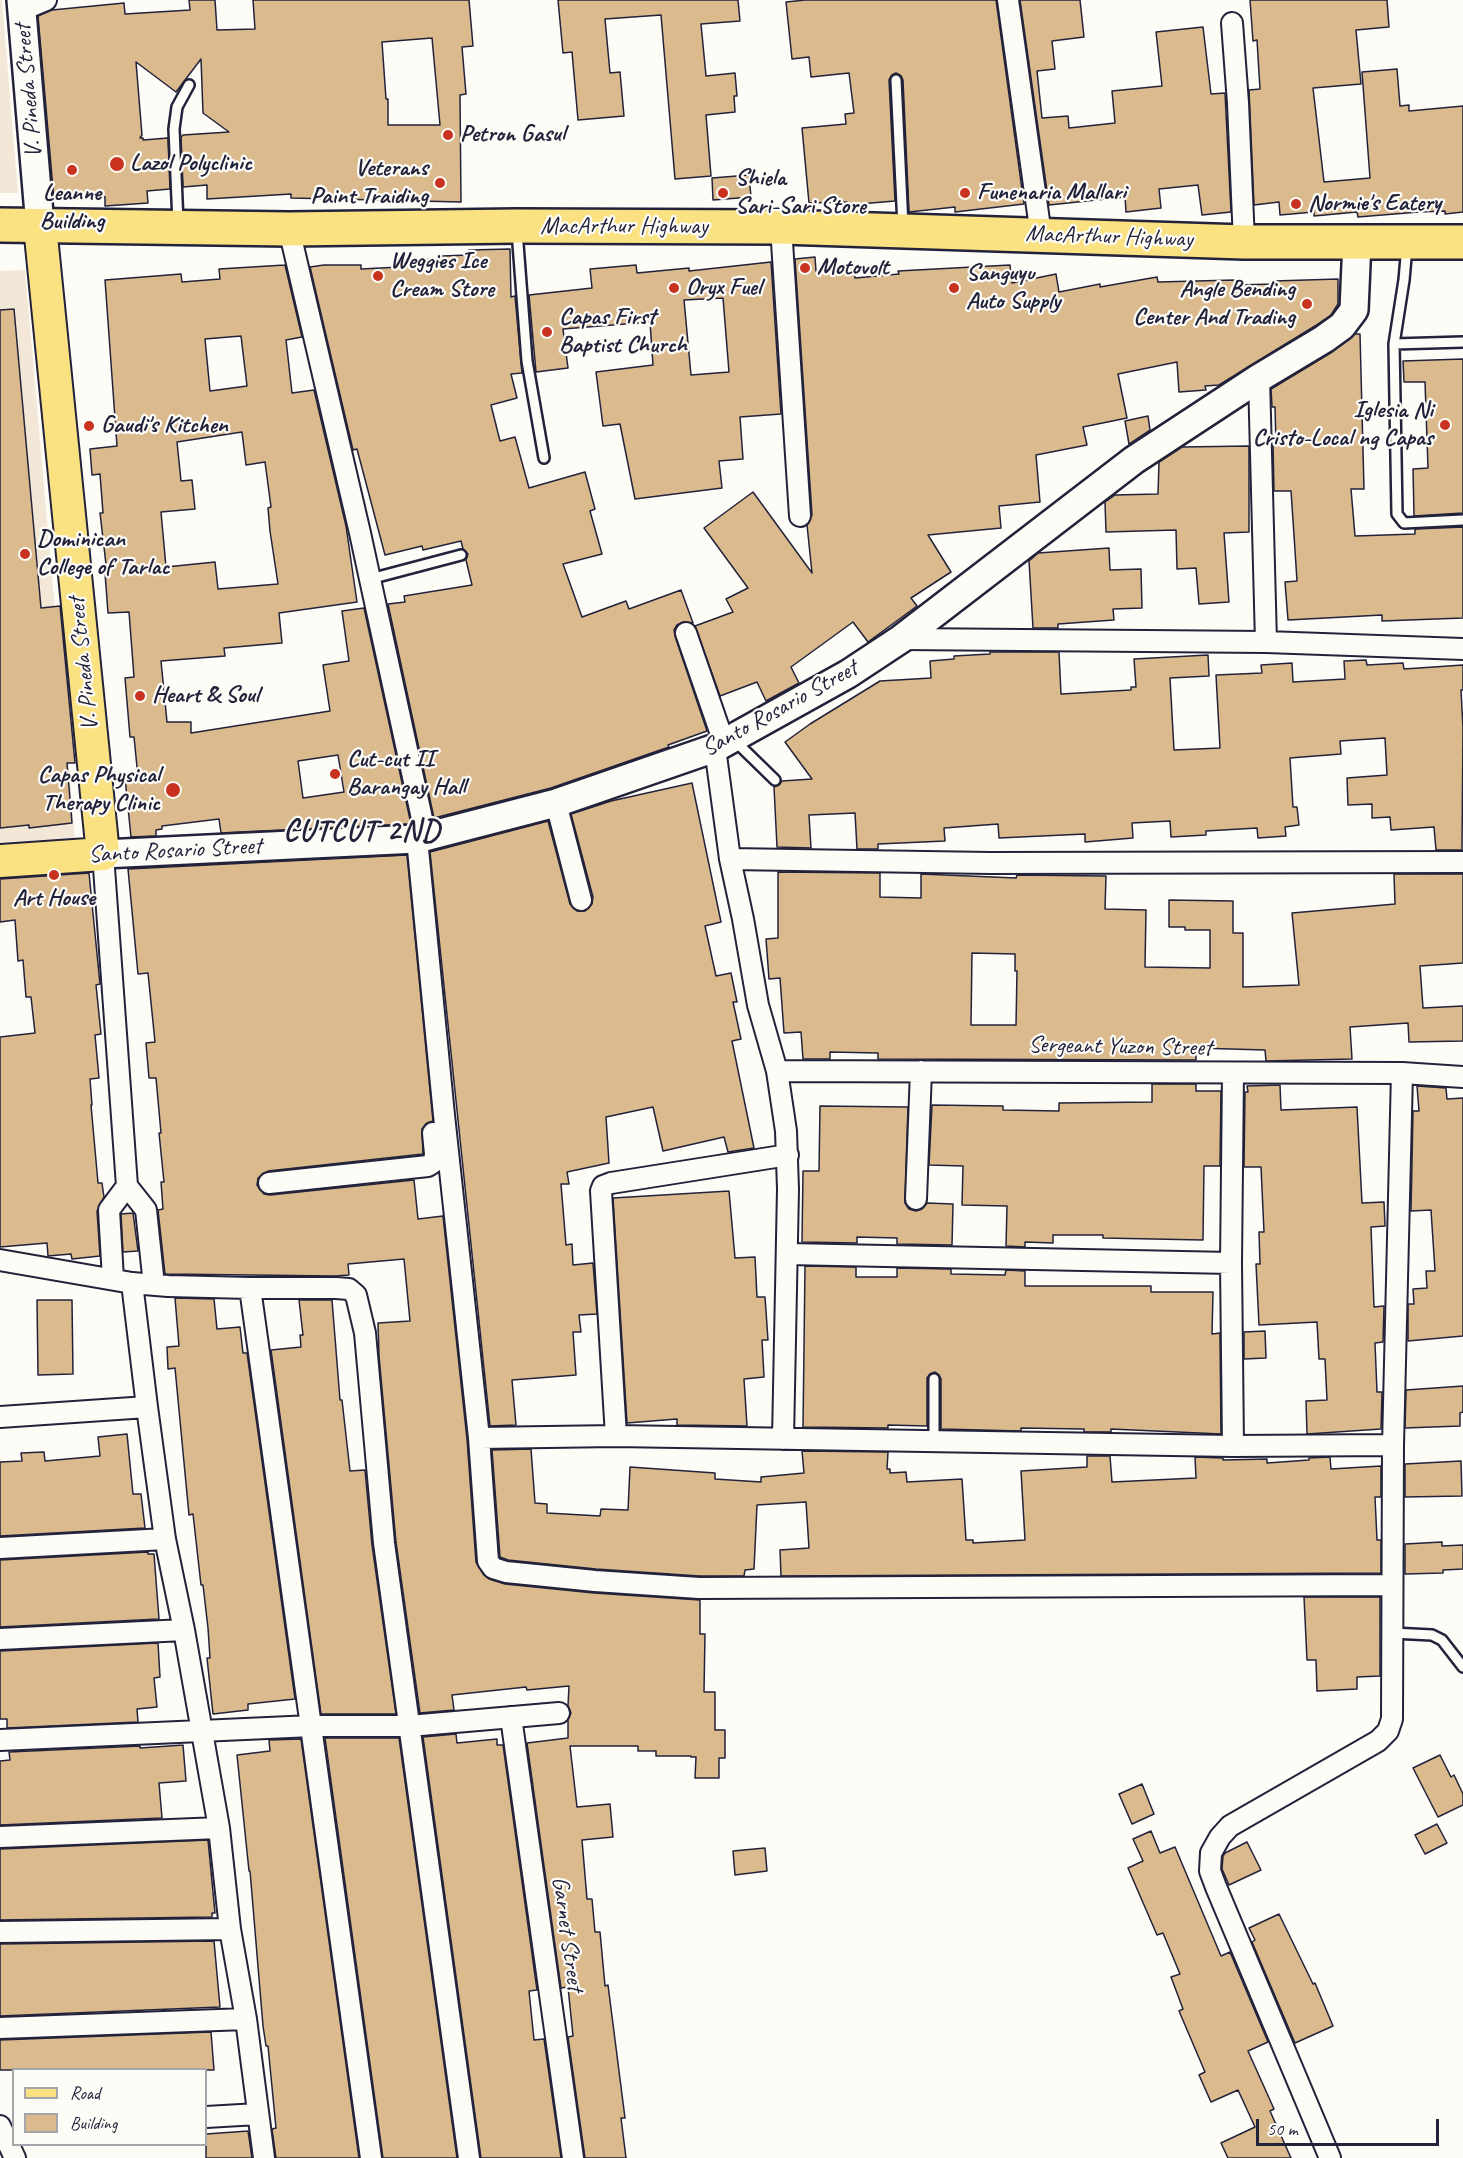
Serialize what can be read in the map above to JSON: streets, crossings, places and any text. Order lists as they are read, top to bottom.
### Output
{
  "streets": {
    "highway": ["MacArthur Highway"],
    "main road": ["V. Pineda Street", "Santo Rosario Street"],
    "street": ["Sergeant Yuzon Street", "Garnet Street"]
  },
  "crossings": [
    ["V. Pineda Street", "MacArthur Highway"],
    ["V. Pineda Street", "Santo Rosario Street"],
    ["MacArthur Highway", "Santo Rosario Street"]
  ],
  "districts": ["CUTCUT 2ND"],
  "places": [
    "Petron Gasul",
    "Lazol Polyclinic",
    "Leanne Building",
    "Veterans Paint Traiding",
    "Shiela Sari-Sari Store",
    "Funenaria Mallari",
    "Normie's Eatery",
    "Motovolt",
    "Weggies Ice Cream Store",
    "Oryx Fuel",
    "Sanguyu Auto Supply",
    "Angle Bending Center And Trading",
    "Capas First Baptist Church",
    "Iglesia Ni Cristo-Local ng Capas",
    "Gaudi's Kitchen",
    "Dominican College of Tarlac",
    "Heart & Soul",
    "Cut-cut II Barangay Hall",
    "Capas Physical Therapy Clinic",
    "Art House"
  ],
  "legend": ["Road", "Building"],
  "scale_bar": "50 m"
}
